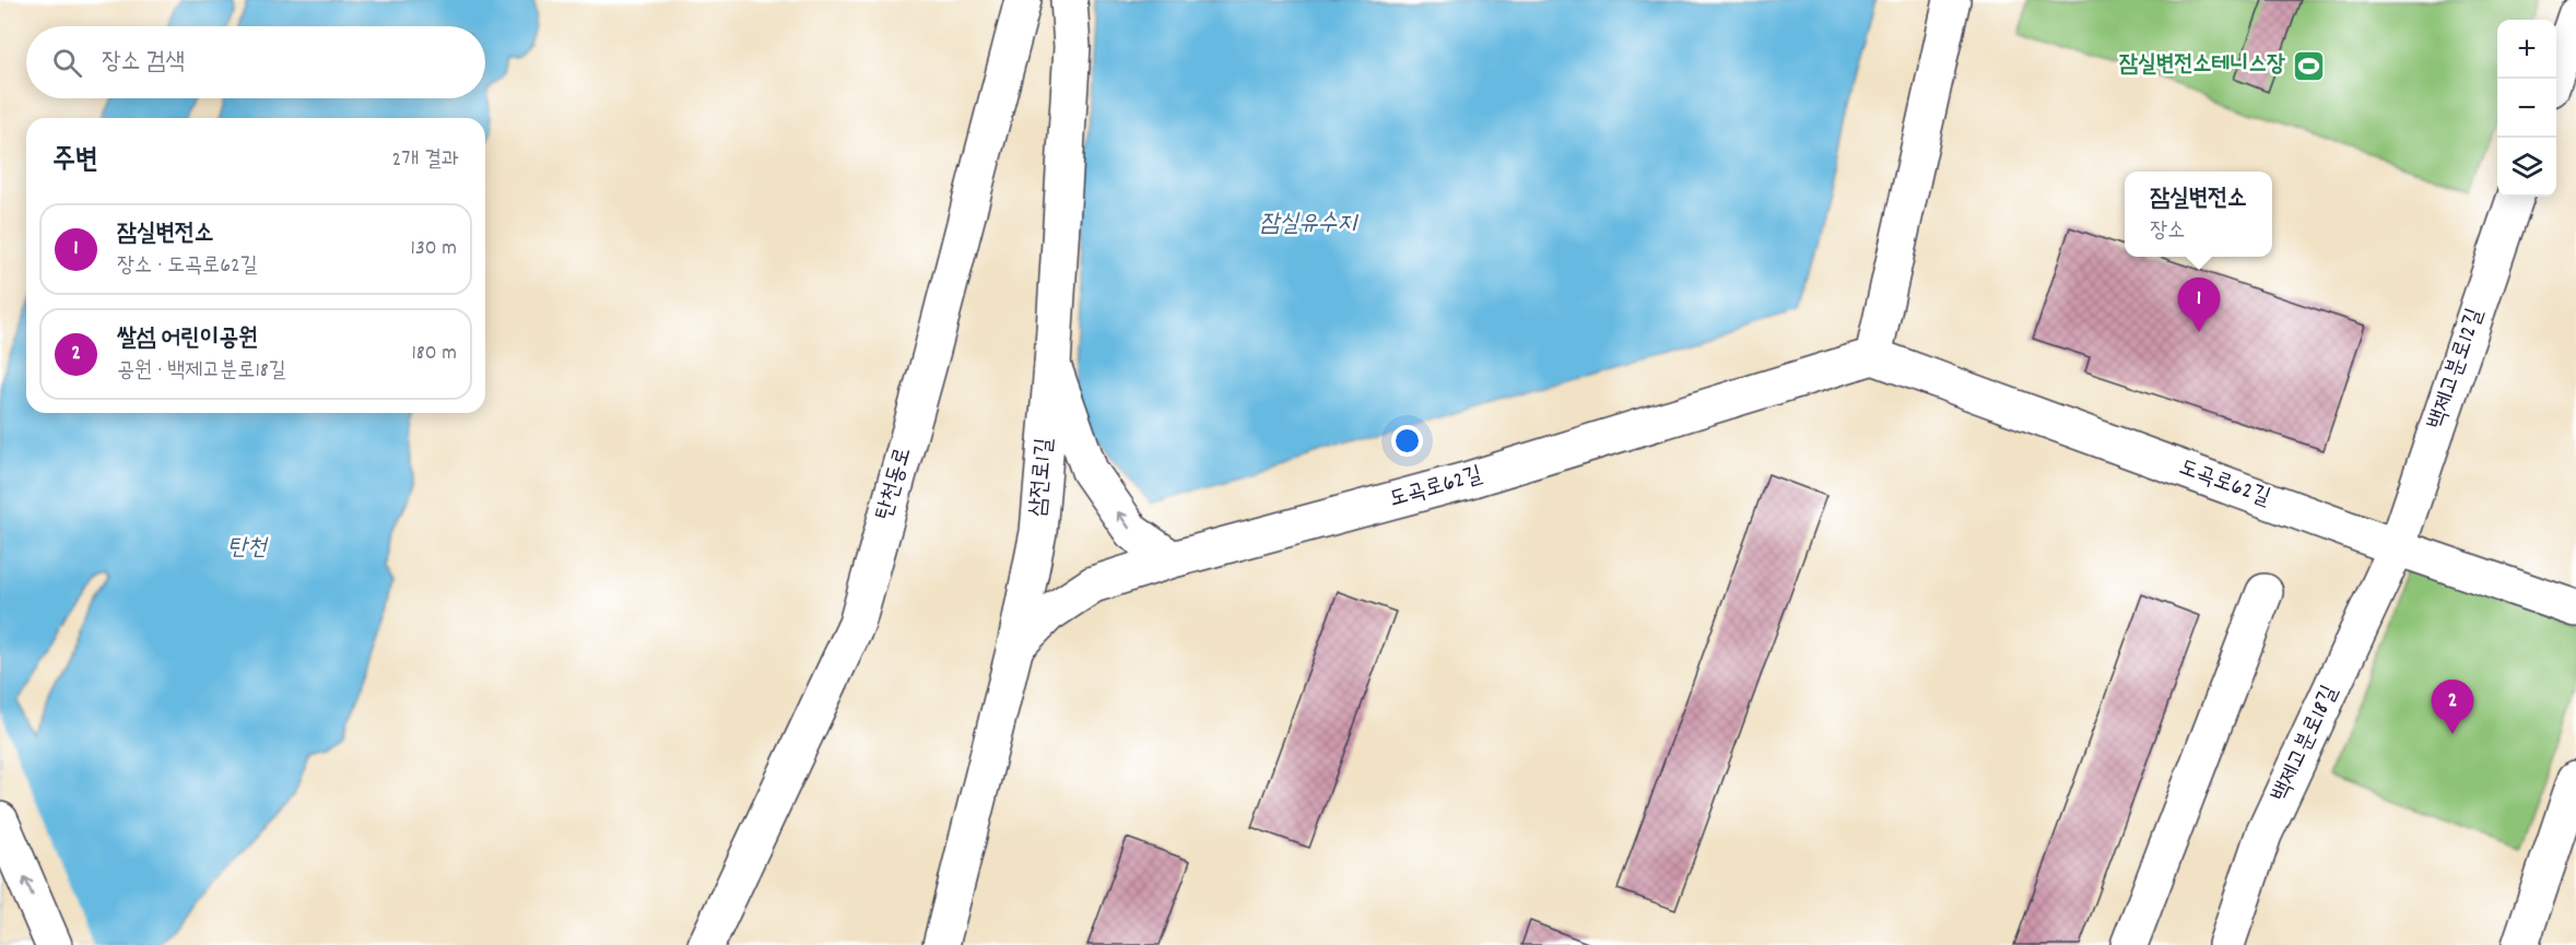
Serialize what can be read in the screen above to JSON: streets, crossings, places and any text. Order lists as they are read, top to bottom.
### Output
{
  "streets": {
    "street": [
      "백제고분로12길",
      "삼전로1길",
      "탄천동로",
      "도곡로62길",
      "백제고분로18길"
    ]
  },
  "crossings": [
    ["백제고분로12길", "도곡로62길"],
    ["백제고분로12길", "백제고분로18길"],
    ["삼전로1길", "도곡로62길"],
    ["도곡로62길", "백제고분로18길"]
  ],
  "water": ["잠실유수지", "탄천"],
  "places": {
    "sports": ["잠실변전소테니스장"]
  },
  "page": {
    "map_buttons": ["+", "−"],
    "search": "장소 검색",
    "heading": ["주변", "2개 결과"],
    "popup": ["잠실변전소", "장소"],
    "list": [
      {
        "mark": "1",
        "name": "잠실변전소",
        "note": "장소 · 도곡로62길",
        "value": "130 m"
      },
      {
        "mark": "2",
        "name": "쌀섬 어린이공원",
        "note": "공원 · 백제고분로18길",
        "value": "180 m"
      }
    ],
    "pins": ["1", "2"]
  }
}
